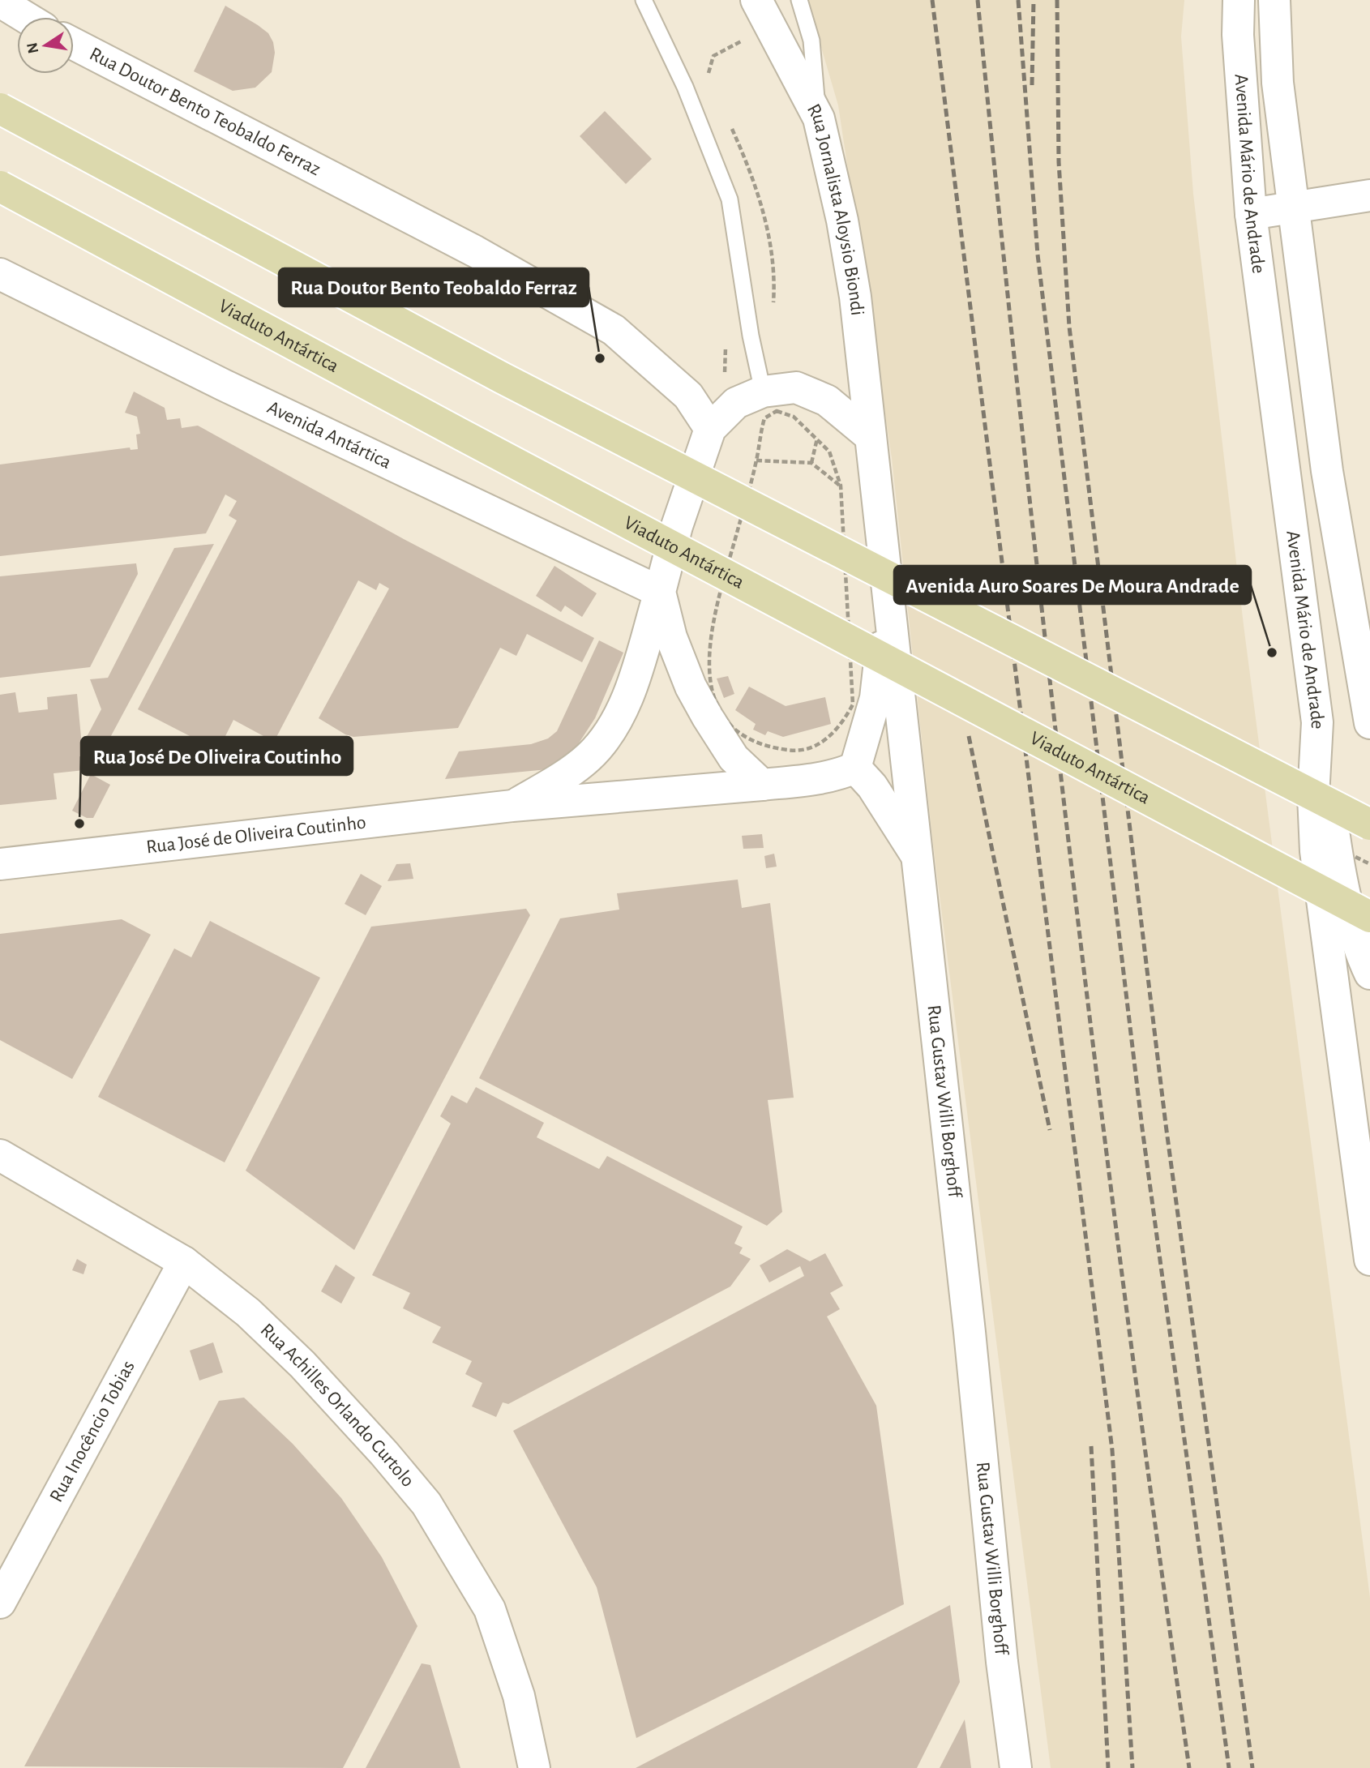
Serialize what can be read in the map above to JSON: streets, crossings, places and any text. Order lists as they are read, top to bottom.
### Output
{
  "streets": {
    "main road": ["Viaduto Antártica"],
    "street": [
      "Rua Doutor Bento Teobaldo Ferraz",
      "Avenida Mário de Andrade",
      "Rua Jornalista Aloysio Biondi",
      "Avenida Antártica",
      "Rua José de Oliveira Coutinho",
      "Rua Gustav Willi Borghoff",
      "Rua Achilles Orlando Curtolo",
      "Rua Inocêncio Tobias"
    ]
  },
  "crossings": [
    ["Rua Jornalista Aloysio Biondi", "Rua Gustav Willi Borghoff"],
    ["Avenida Antártica", "Rua José de Oliveira Coutinho"],
    ["Rua Achilles Orlando Curtolo", "Rua Inocêncio Tobias"]
  ],
  "places": ["Rua Doutor Bento Teobaldo Ferraz", "Avenida Auro Soares De Moura Andrade", "Rua José De Oliveira Coutinho"],
  "north": "left"
}
